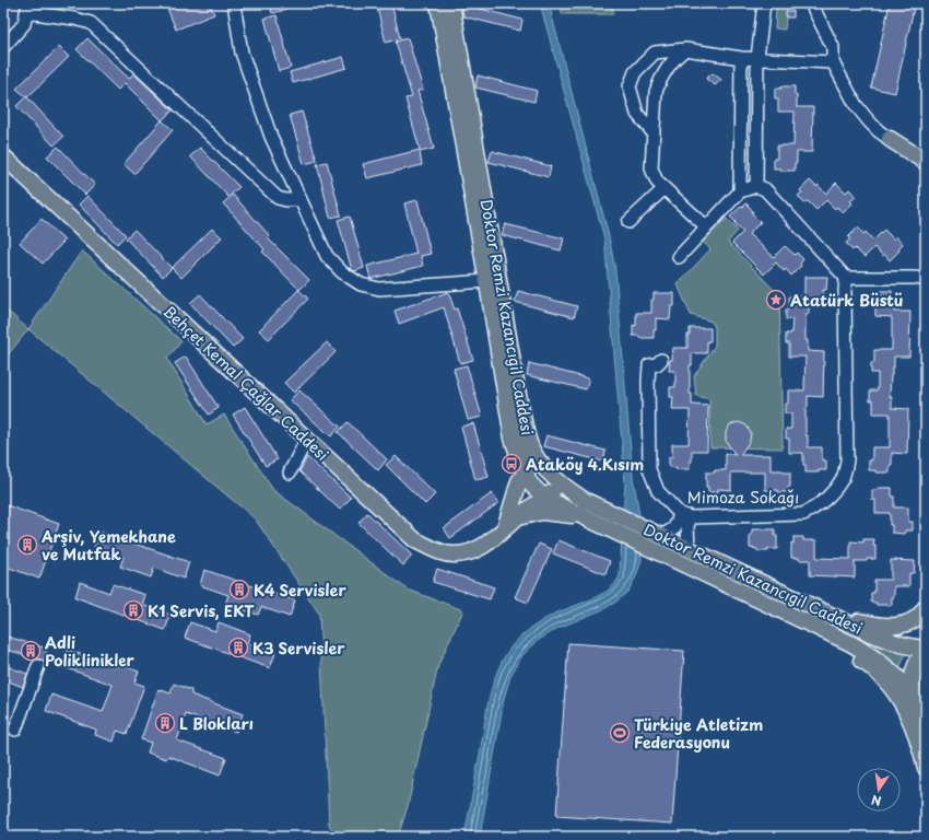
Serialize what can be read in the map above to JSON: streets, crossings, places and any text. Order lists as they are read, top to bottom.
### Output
{
  "streets": {
    "main road": ["Doktor Remzi Kazancıgil Caddesi", "Behçet Kemal Çağlar Caddesi"],
    "street": ["Mimoza Sokağı"]
  },
  "crossings": [
    ["Doktor Remzi Kazancıgil Caddesi", "Behçet Kemal Çağlar Caddesi"]
  ],
  "places": {
    "place": ["Atatürk Büstü"],
    "bus stop": ["Ataköy 4.Kısım"],
    "building": [
      "Arşiv, Yemekhane ve Mutfak",
      "K4 Servisler",
      "K1 Servis, EKT",
      "K3 Servisler",
      "Adli Poliklinikler",
      "L Blokları"
    ],
    "sports": ["Türkiye Atletizm Federasyonu"]
  },
  "north": "bottom"
}
